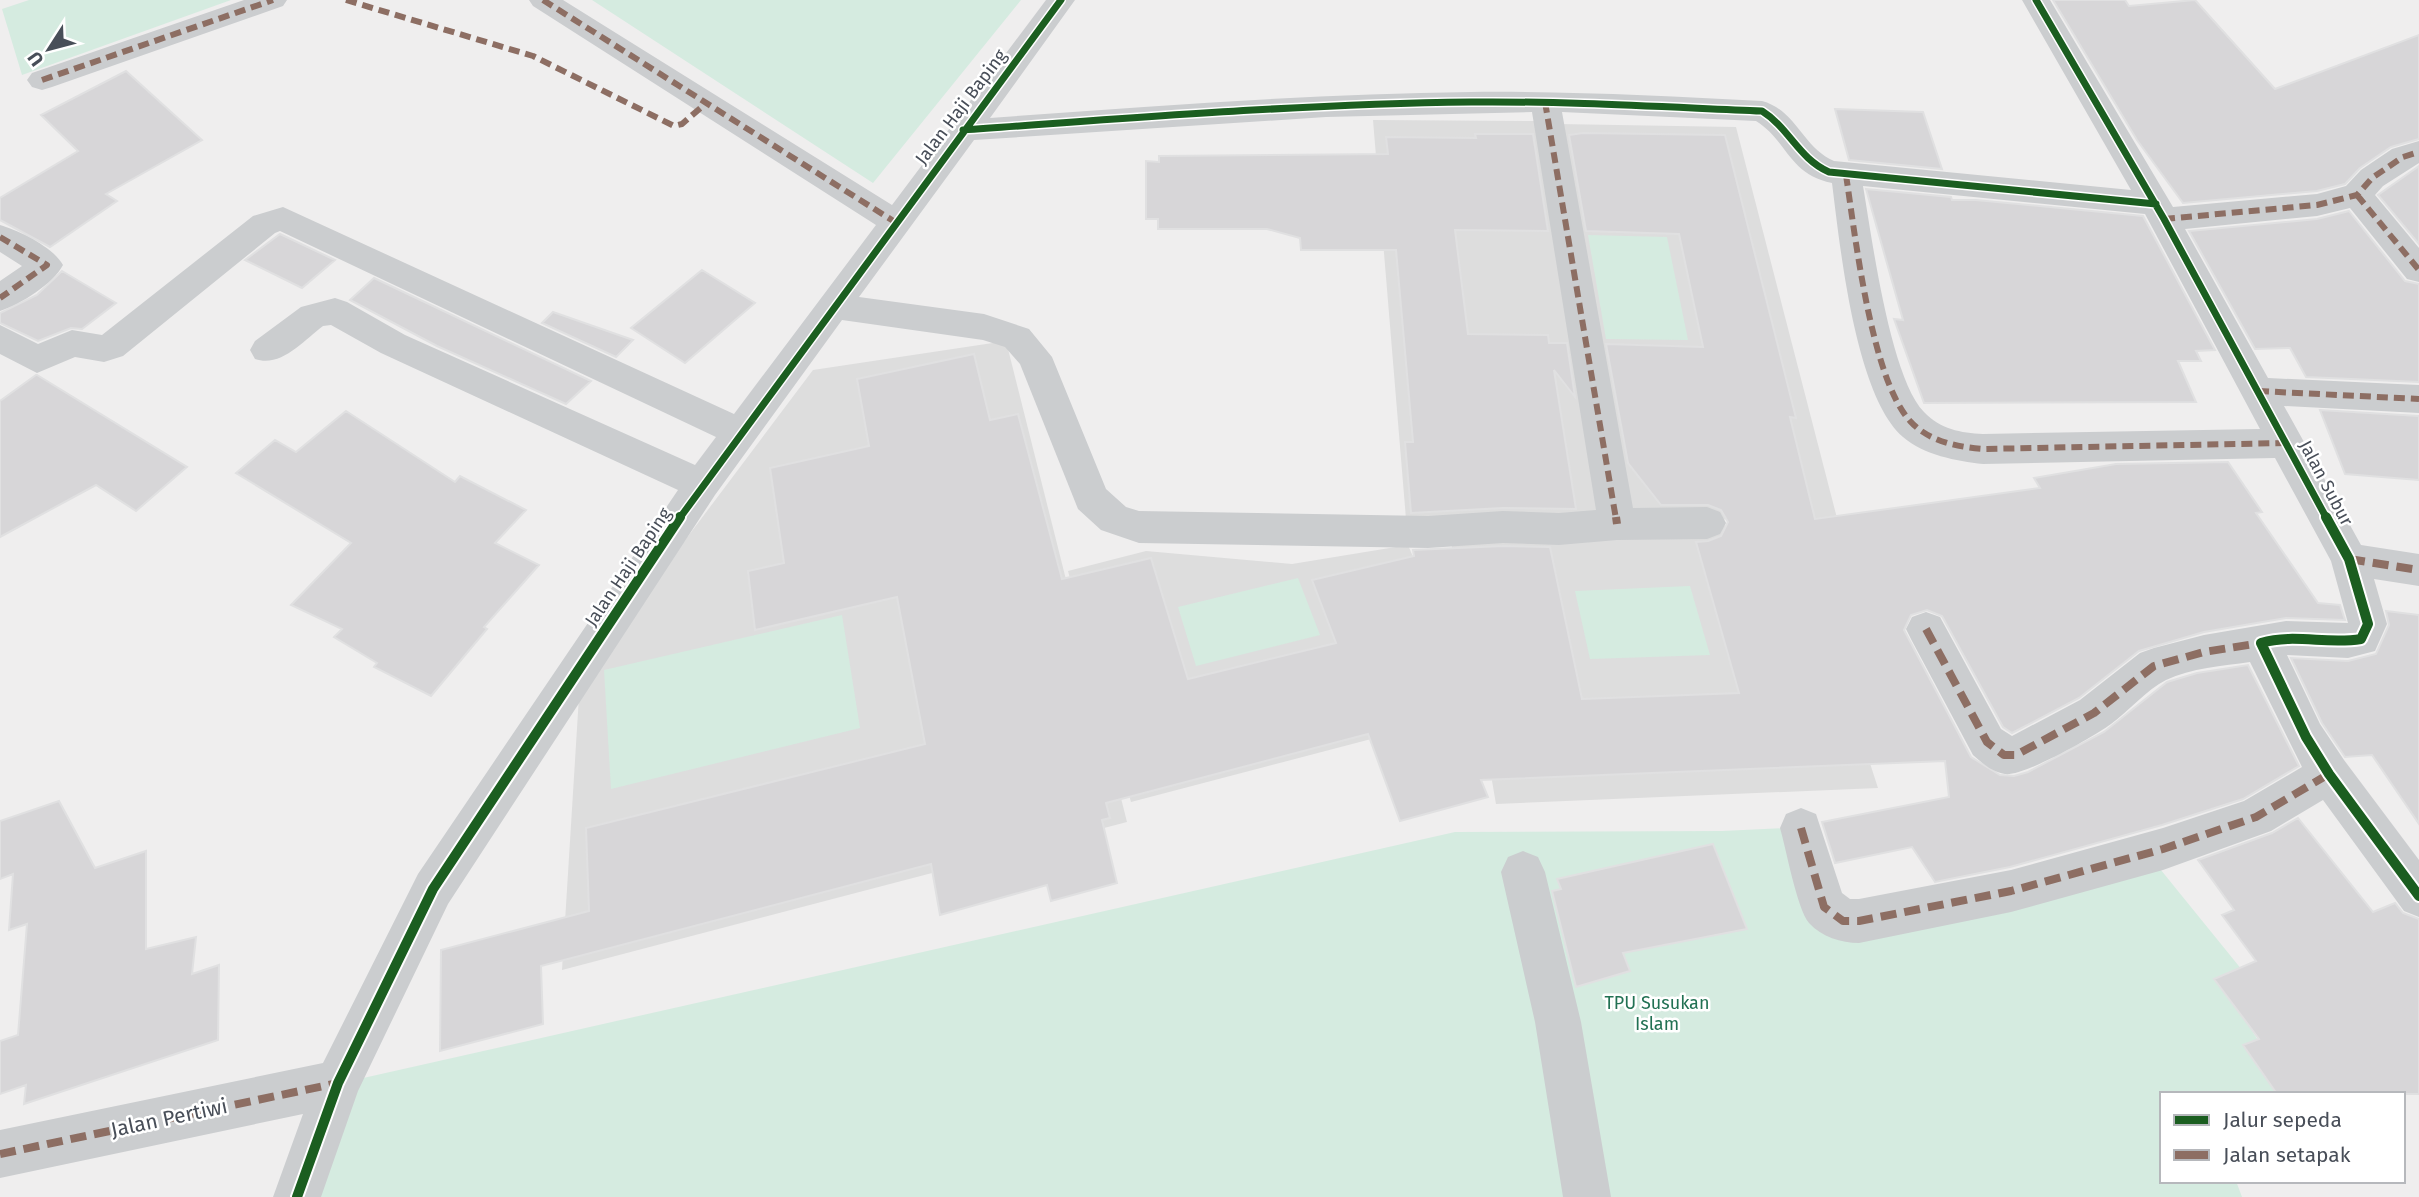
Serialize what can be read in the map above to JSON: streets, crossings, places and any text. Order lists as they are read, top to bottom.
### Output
{
  "streets": {
    "street": ["Jalan Haji Baping", "Jalan Subur", "Jalan Pertiwi"]
  },
  "crossings": [
    ["Jalan Haji Baping", "Jalan Pertiwi"]
  ],
  "parks": ["TPU Susukan Islam"],
  "legend": ["Jalur sepeda", "Jalan setapak"],
  "north": "bottom left"
}
